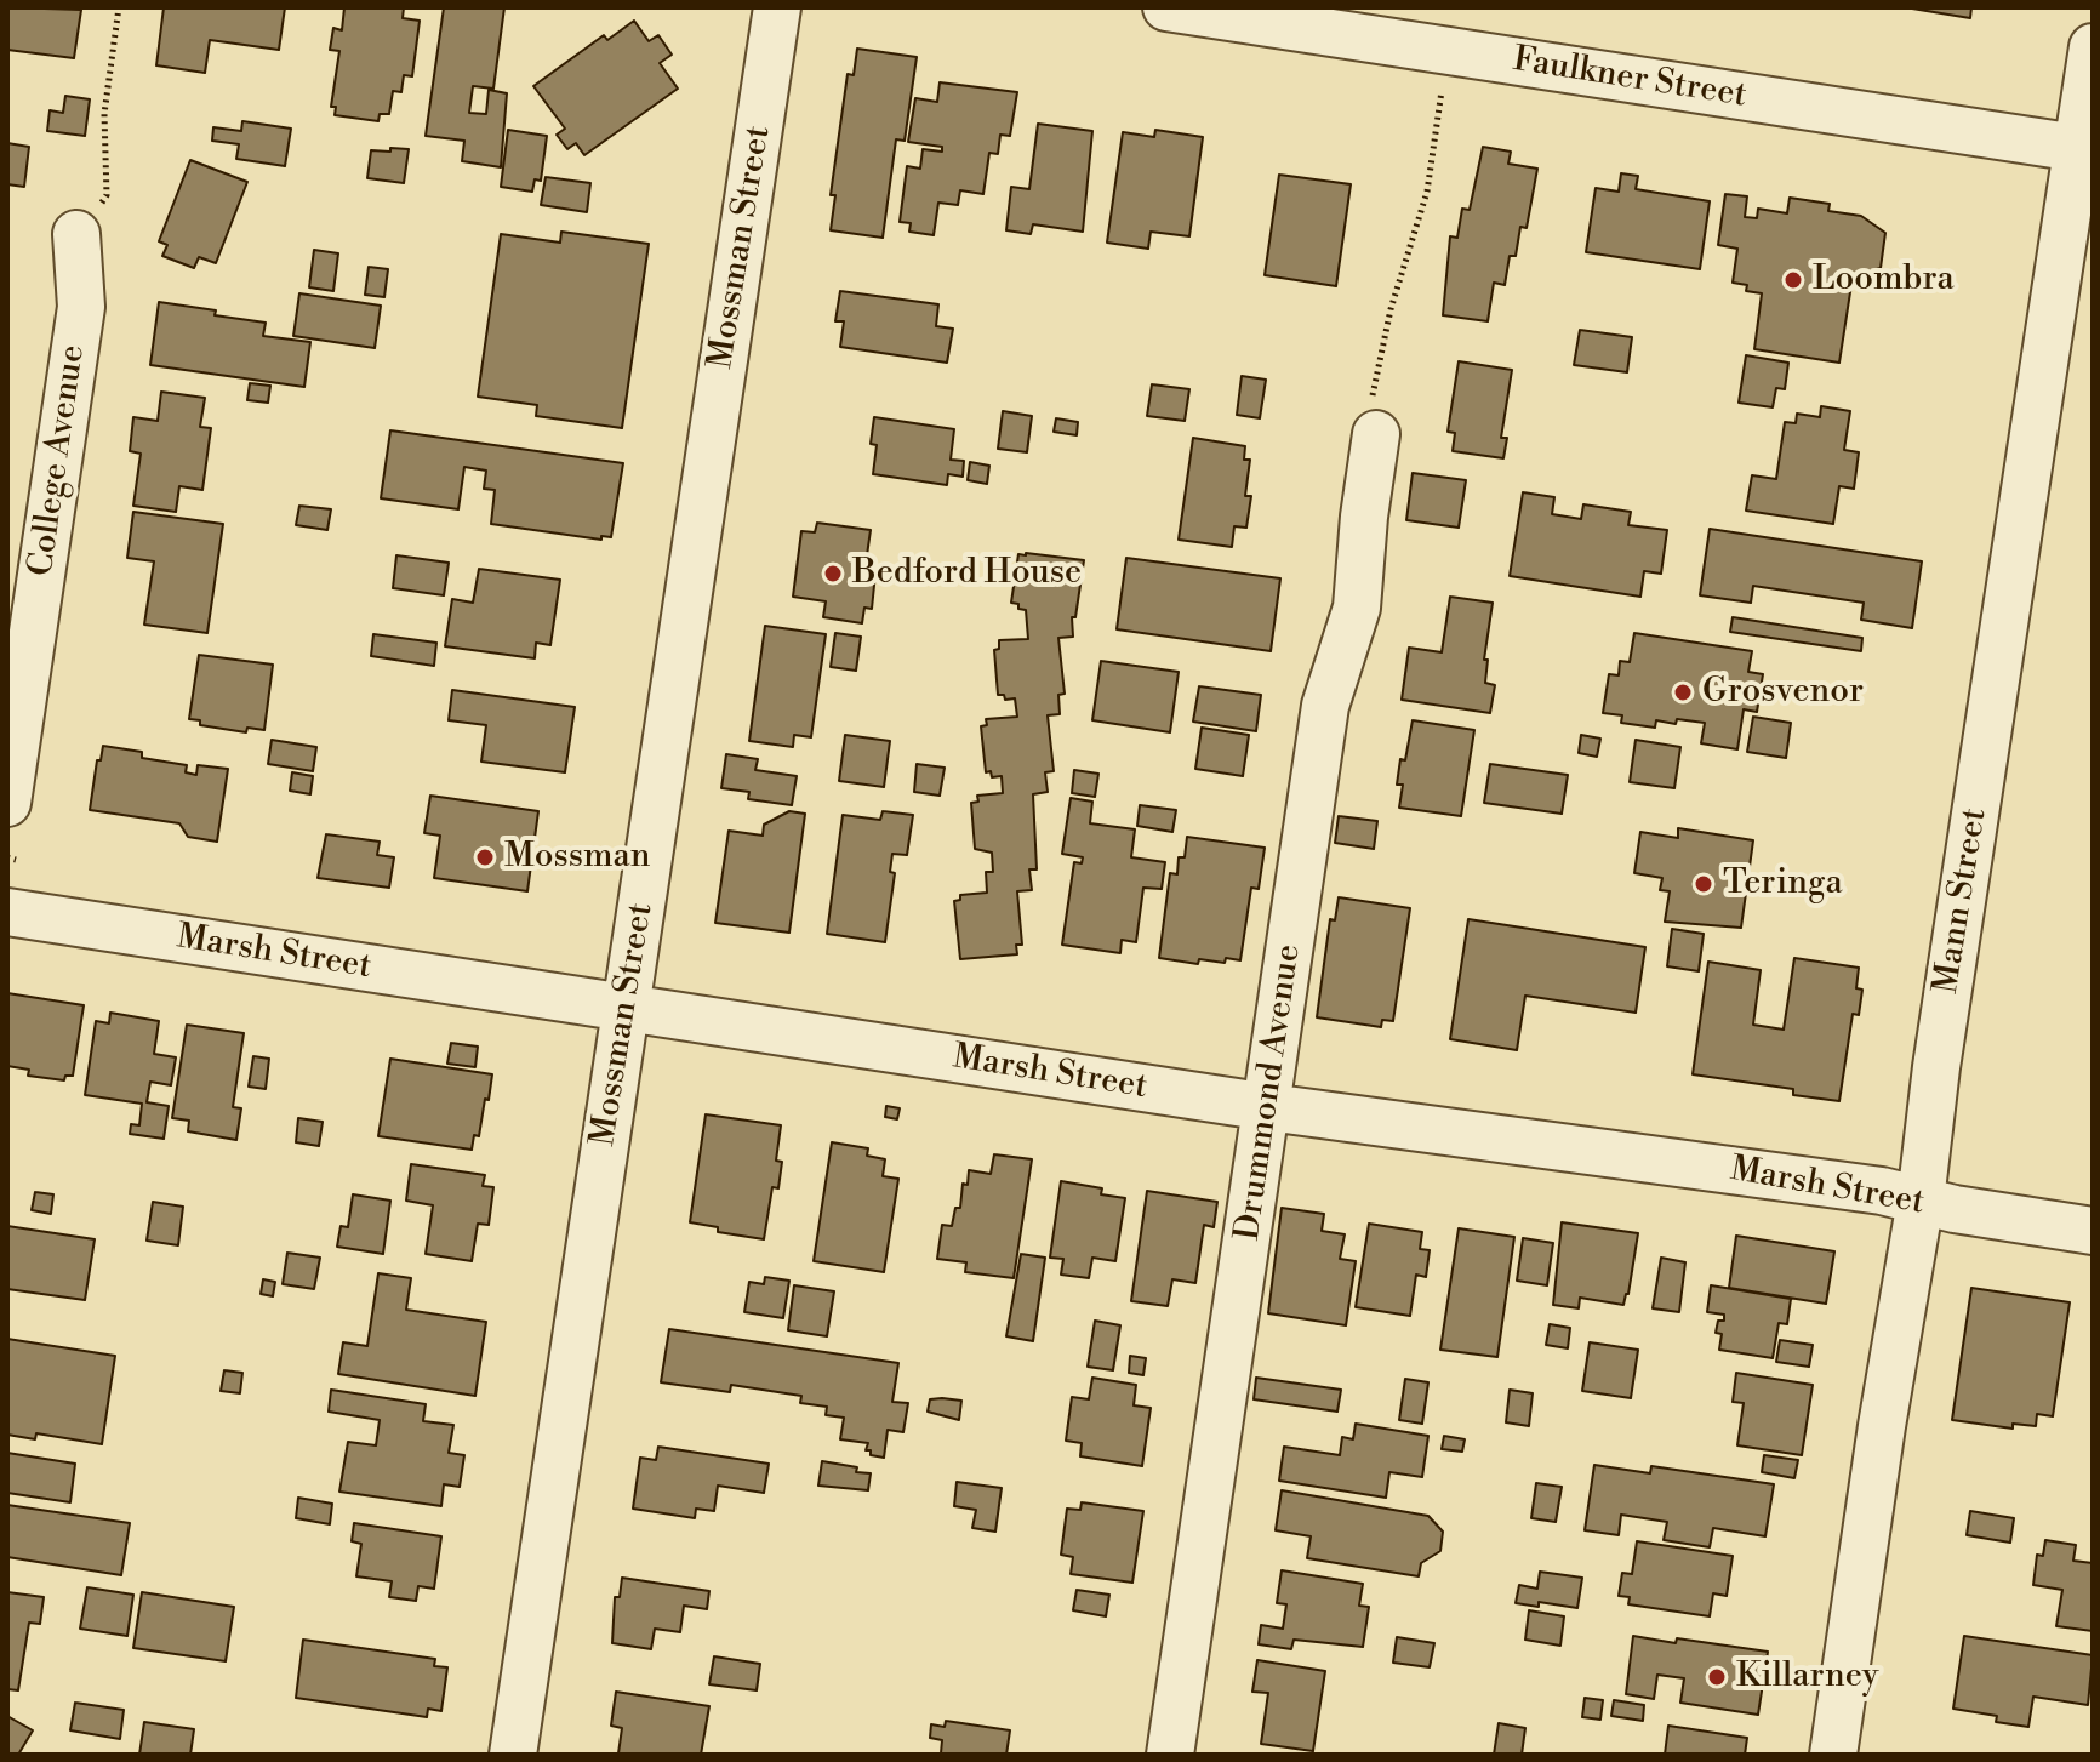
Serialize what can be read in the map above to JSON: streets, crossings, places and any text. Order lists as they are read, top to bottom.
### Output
{
  "streets": {
    "street": [
      "Faulkner Street",
      "Mossman Street",
      "College Avenue",
      "Mann Street",
      "Marsh Street",
      "Drummond Avenue"
    ]
  },
  "crossings": [
    ["Faulkner Street", "Mann Street"],
    ["Mossman Street", "Marsh Street"],
    ["Mann Street", "Marsh Street"],
    ["Marsh Street", "Drummond Avenue"]
  ],
  "places": [
    "Loombra",
    "Bedford House",
    "Grosvenor",
    "Mossman",
    "Teringa",
    "Killarney"
  ]
}
